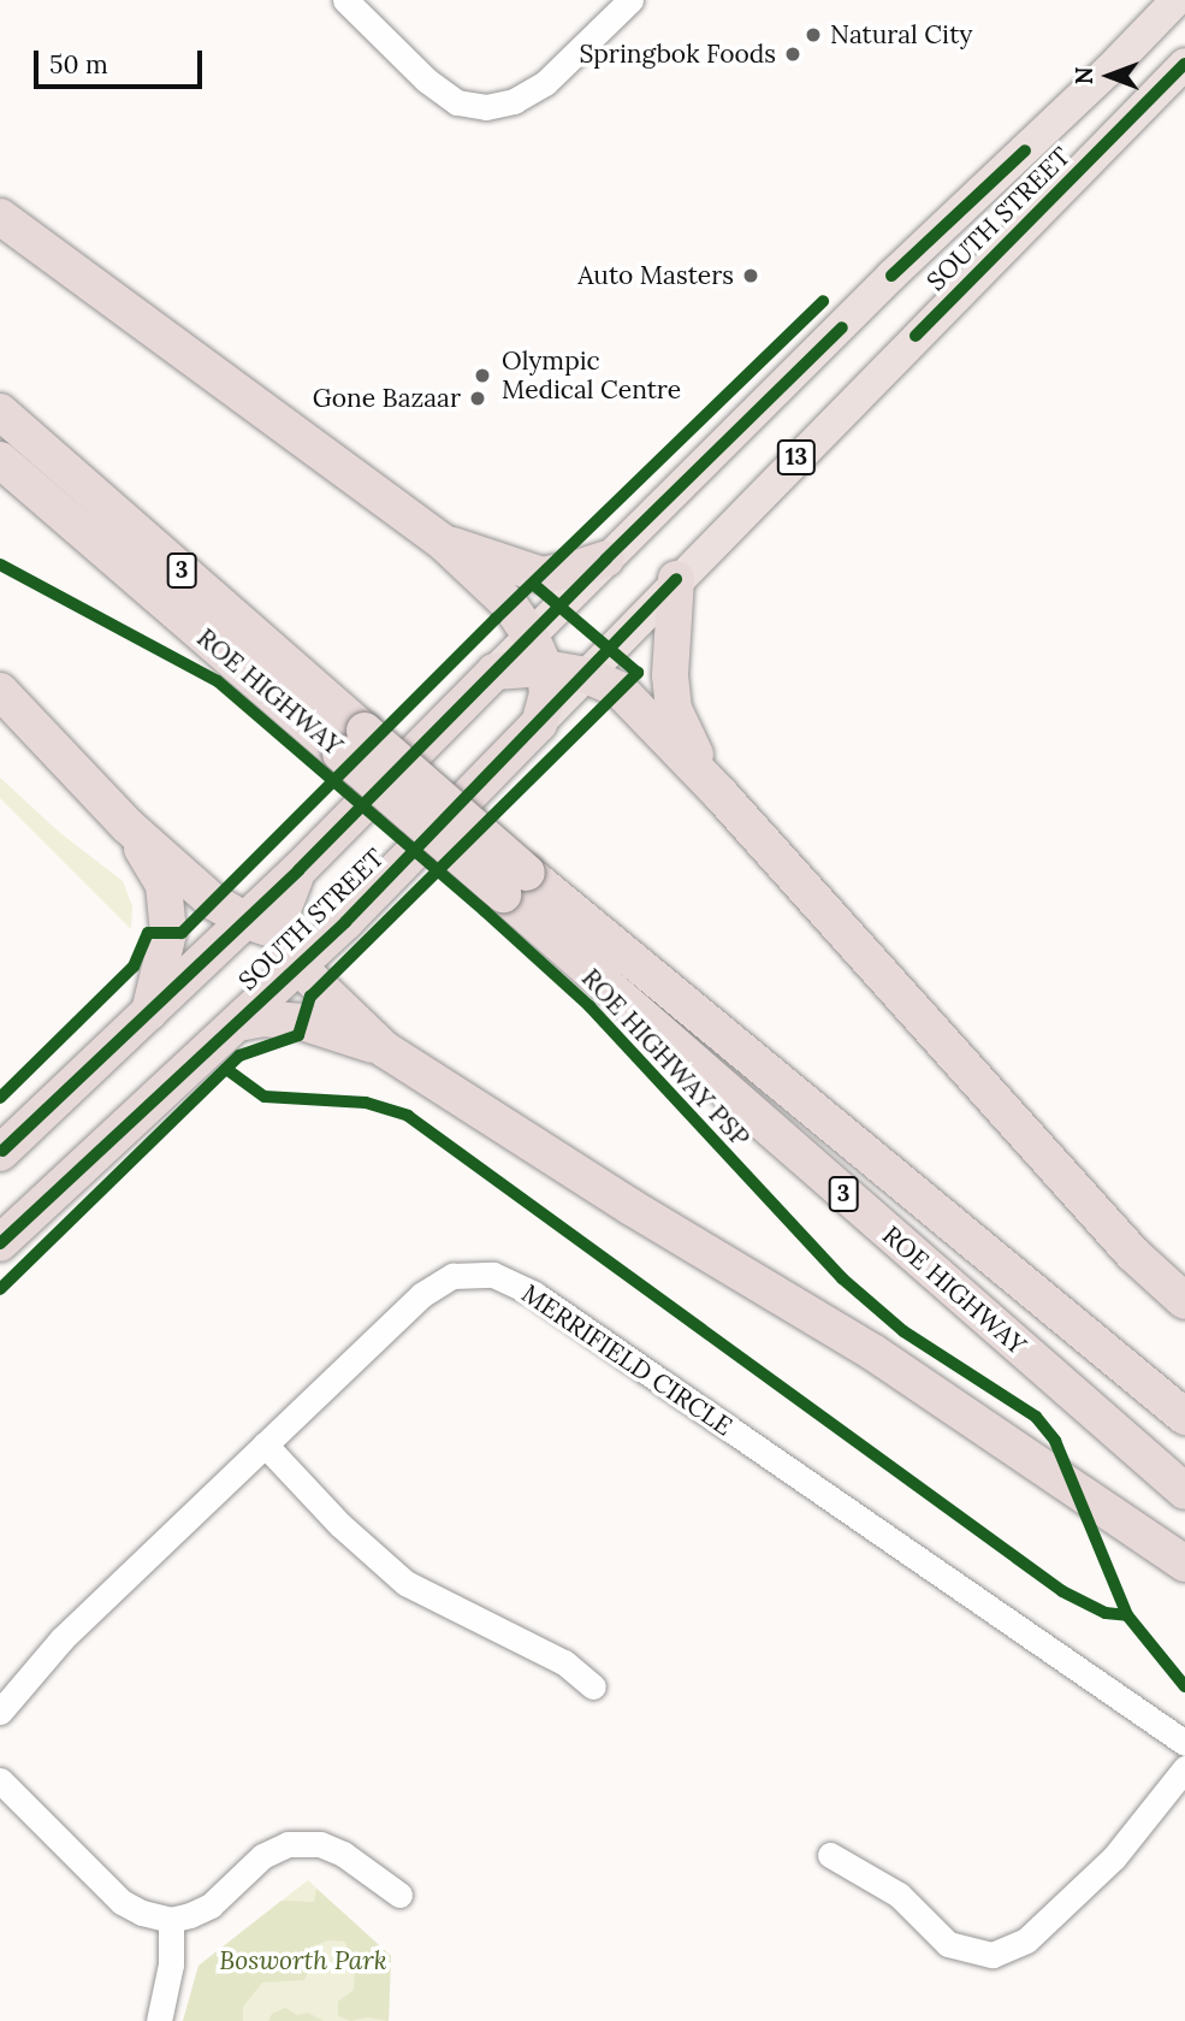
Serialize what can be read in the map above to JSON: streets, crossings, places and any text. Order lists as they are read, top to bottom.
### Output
{
  "streets": {
    "highway": [
      "SOUTH STREET",
      "13",
      "3",
      "ROE HIGHWAY"
    ],
    "street": ["MERRIFIELD CIRCLE"],
    "cycle path": ["ROE HIGHWAY PSP"]
  },
  "parks": ["Bosworth Park"],
  "places": [
    "Natural City",
    "Springbok Foods",
    "Auto Masters",
    "Olympic Medical Centre",
    "Gone Bazaar"
  ],
  "scale_bar": "50 m",
  "north": "left"
}
